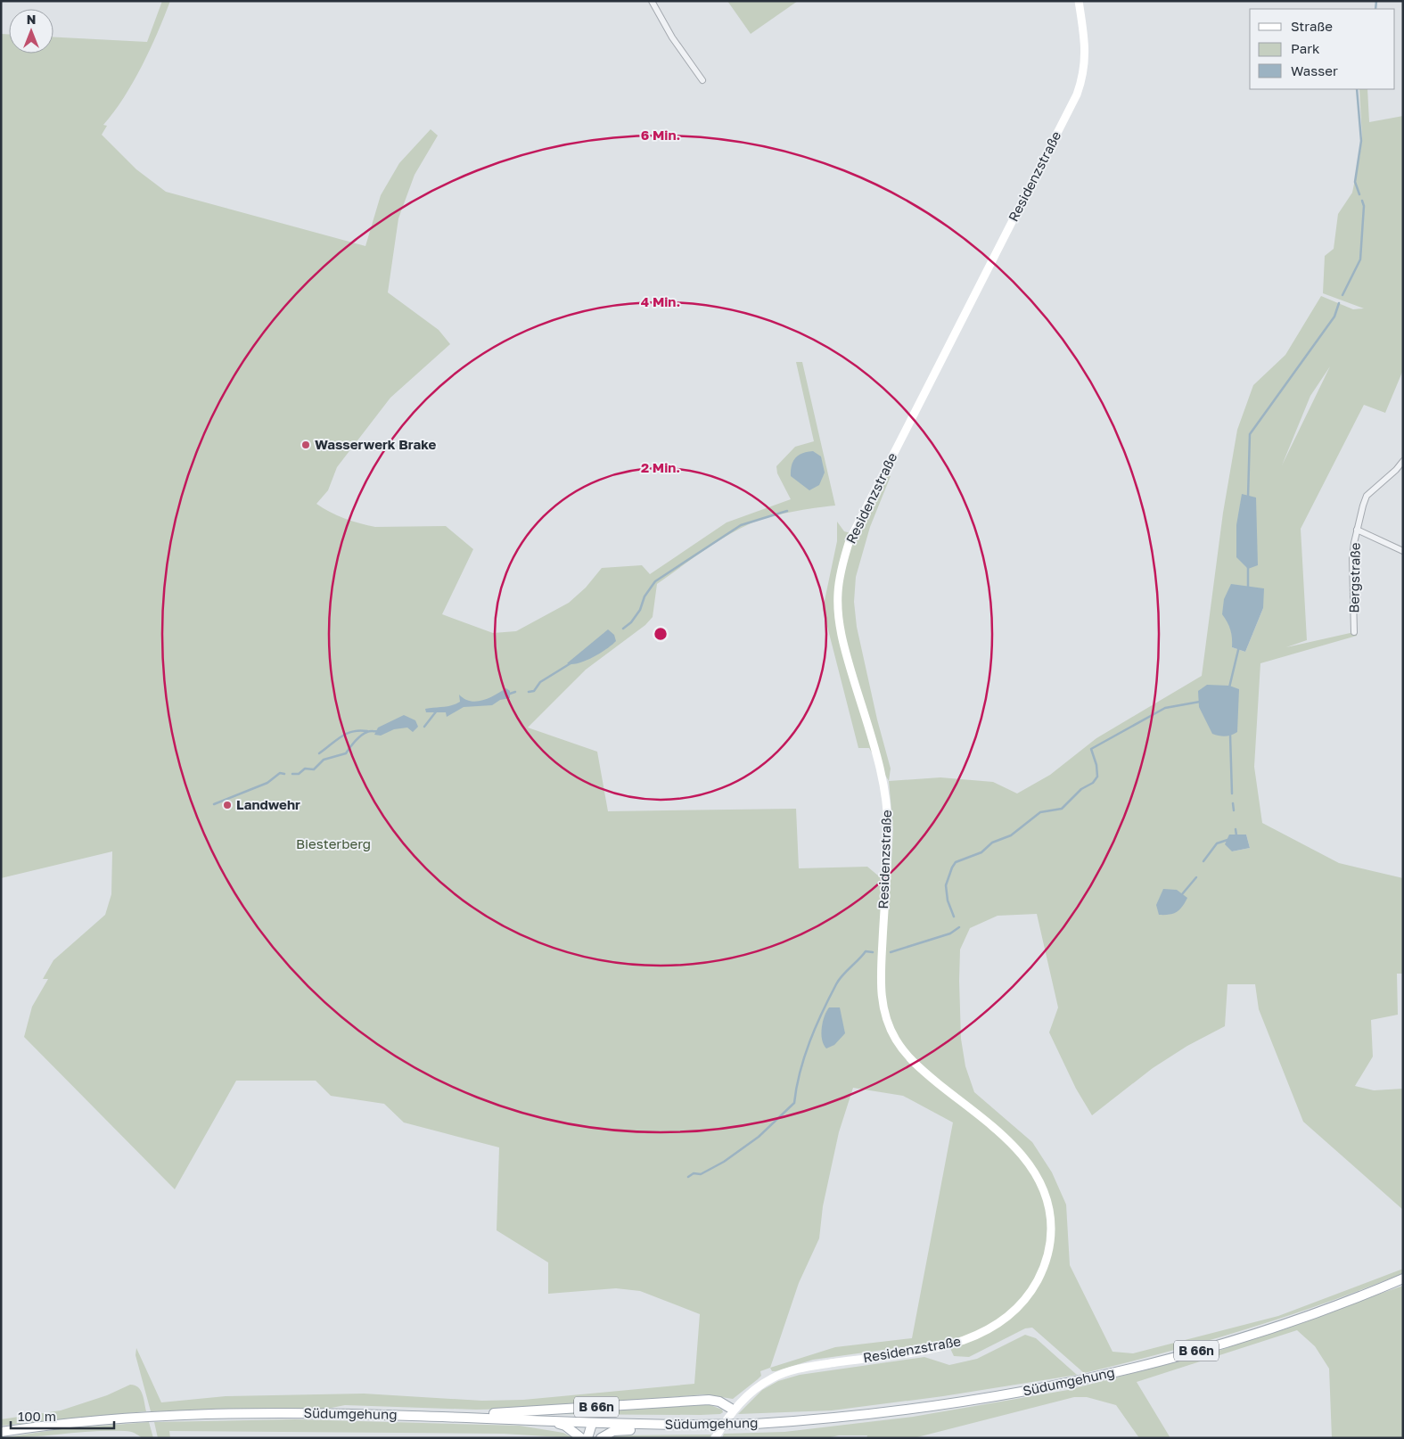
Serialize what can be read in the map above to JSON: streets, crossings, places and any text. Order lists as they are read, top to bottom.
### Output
{
  "streets": {
    "main road": ["Residenzstraße", "B 66n", "Südumgehung"],
    "street": ["Bergstraße"]
  },
  "crossings": [
    ["Residenzstraße", "B 66n"],
    ["B 66n", "Südumgehung"]
  ],
  "parks": ["Biesterberg"],
  "places": ["Wasserwerk Brake", "Landwehr"],
  "legend": ["Straße", "Park", "Wasser"],
  "scale_bar": "100 m",
  "north": "top",
  "rings": ["6 Min.", "4 Min.", "2 Min."]
}
